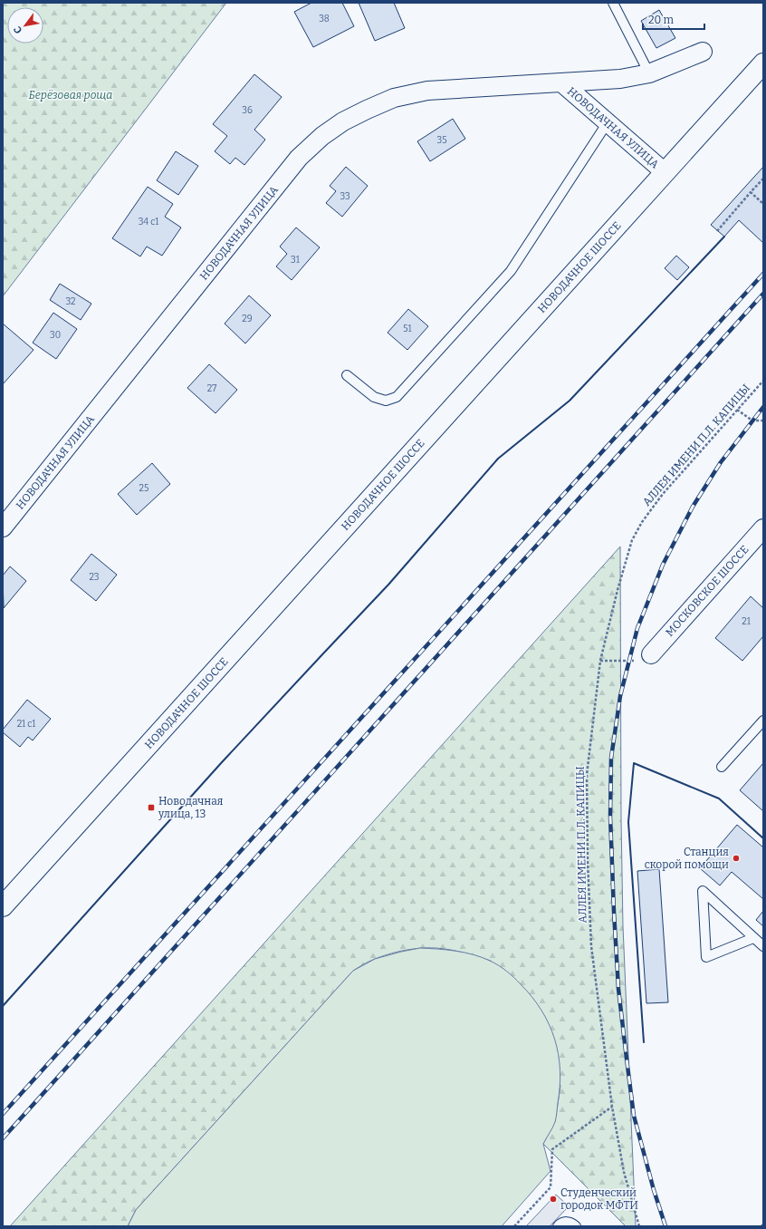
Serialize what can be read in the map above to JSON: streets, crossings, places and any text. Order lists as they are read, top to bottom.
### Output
{
  "streets": {
    "street": ["НОВОДАЧНАЯ УЛИЦА", "НОВОДАЧНОЕ ШОССЕ", "МОСКОВСКОЕ ШОССЕ"],
    "path": ["АЛЛЕЯ ИМЕНИ П.Л. КАПИЦЫ"]
  },
  "crossings": [
    ["НОВОДАЧНАЯ УЛИЦА", "НОВОДАЧНОЕ ШОССЕ"]
  ],
  "parks": ["Берёзовая роща"],
  "places": {
    "transit": ["Новодачная улица, 13"],
    "other": ["Станция скорой помощи", "Студенческий городок МФТИ"]
  },
  "house_numbers": [
    "38",
    "36",
    "35",
    "33",
    "34 с1",
    "31",
    "32",
    "29",
    "51",
    "30",
    "27",
    "25",
    "23",
    "21",
    "21 с1"
  ],
  "scale_bar": "20 m",
  "north": "bottom left"
}
